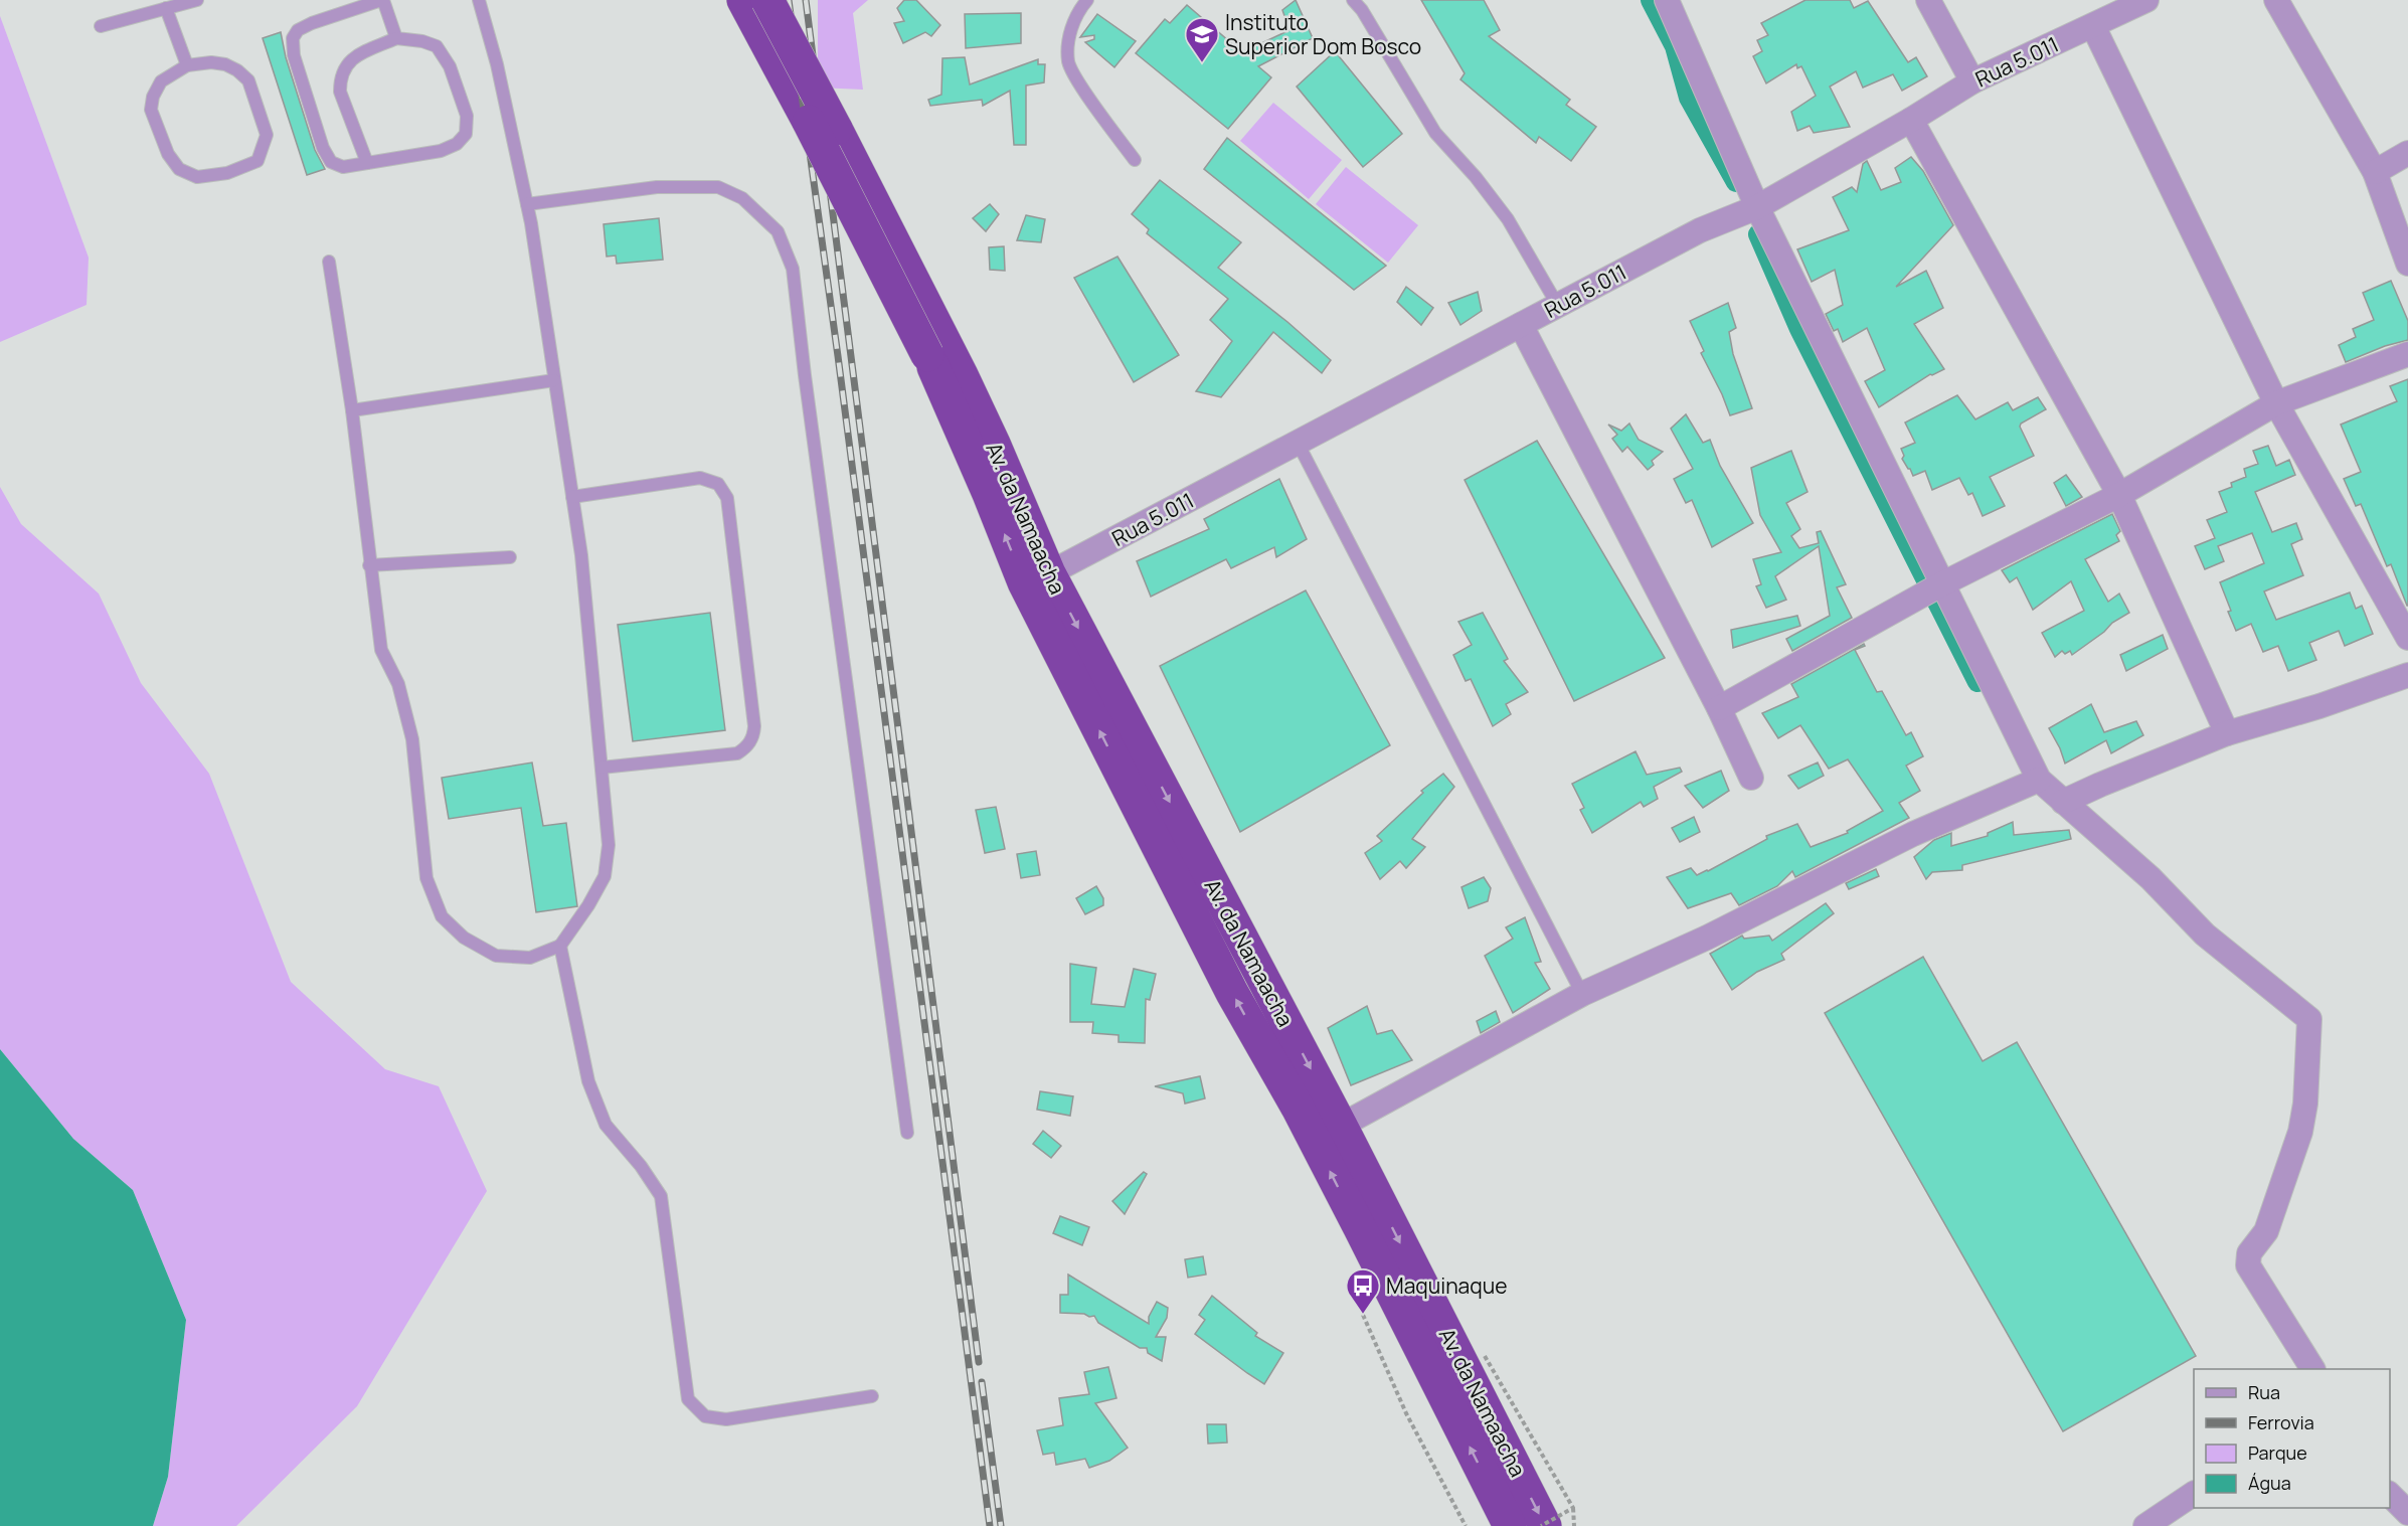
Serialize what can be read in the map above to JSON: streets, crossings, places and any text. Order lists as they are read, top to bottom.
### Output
{
  "streets": {
    "highway": ["Av. da Namaacha"],
    "street": ["Rua 5.011"]
  },
  "crossings": [
    ["Rua 5.011", "Av. da Namaacha"]
  ],
  "places": {
    "school or university": ["Instituto Superior Dom Bosco"],
    "bus stop": ["Maquinaque"]
  },
  "legend": [
    "Rua",
    "Ferrovia",
    "Parque",
    "Água"
  ]
}
